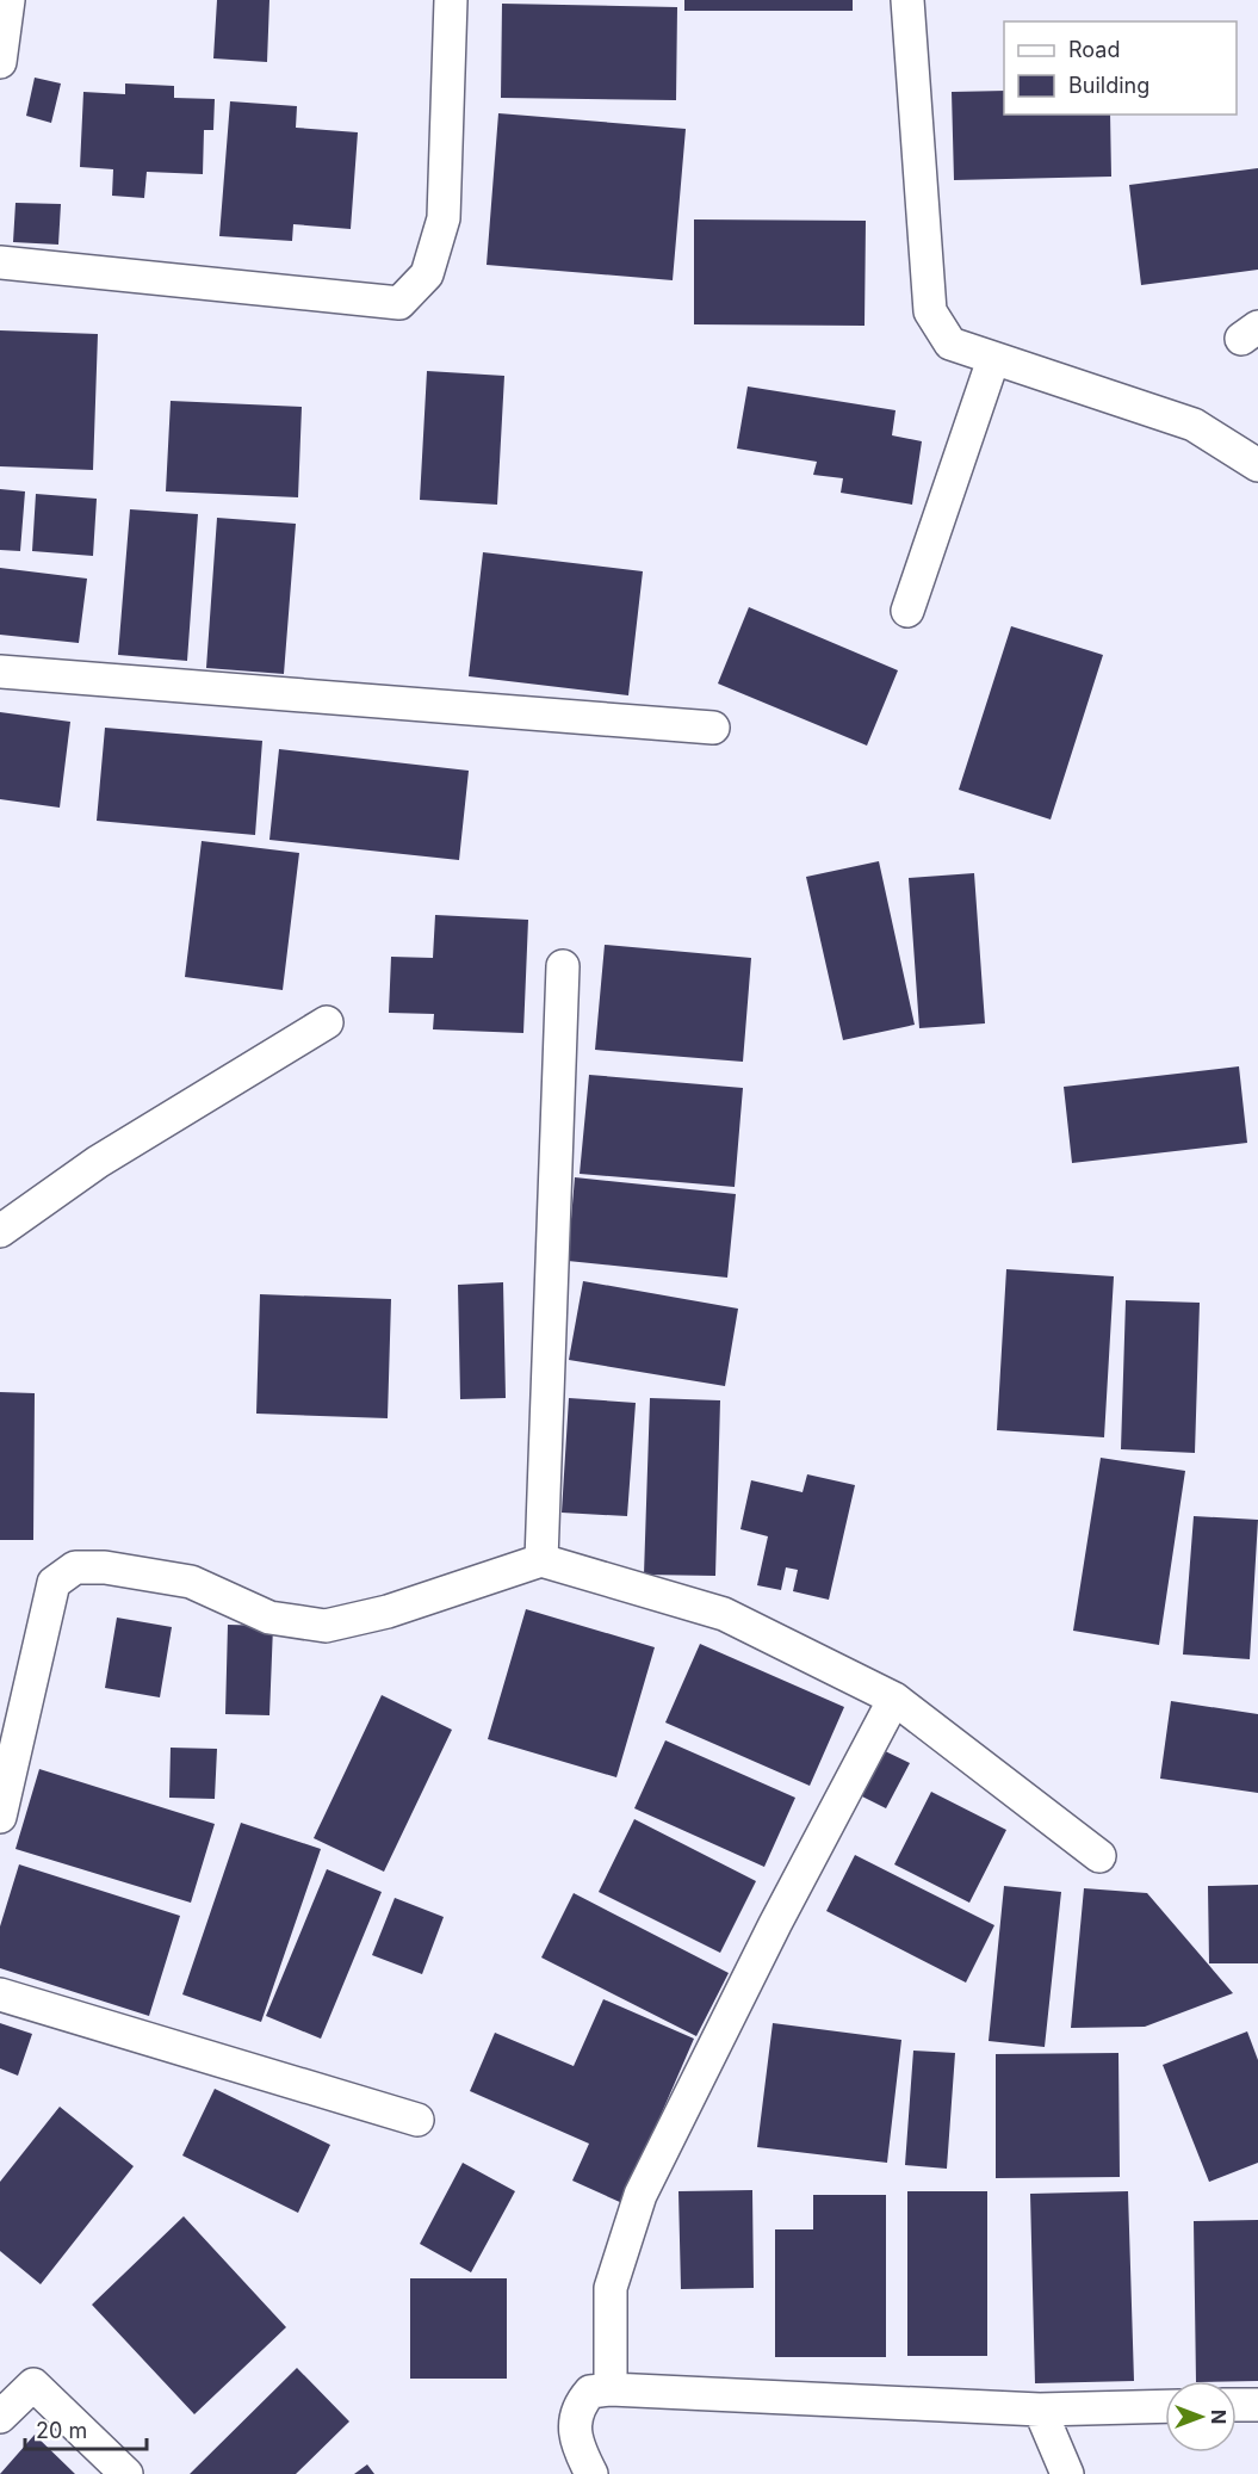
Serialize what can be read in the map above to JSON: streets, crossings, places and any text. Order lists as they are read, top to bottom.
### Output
{
  "legend": ["Road", "Building"],
  "scale_bar": "20 m",
  "north": "right"
}
